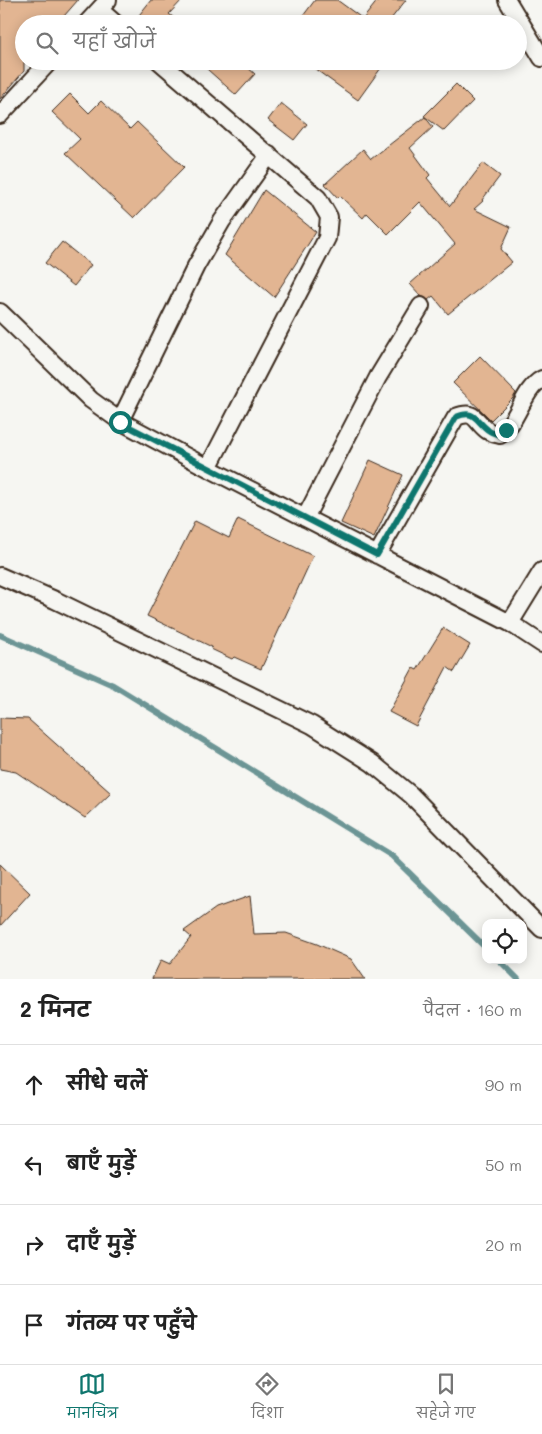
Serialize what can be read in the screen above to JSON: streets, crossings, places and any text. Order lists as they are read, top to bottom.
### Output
{
  "page": {
    "search": "यहाँ खोजें",
    "heading": ["2 मिनट", "पैदल · 160 m"],
    "list": [
      ["सीधे चलें", "90 m"],
      ["बाएँ मुड़ें", "50 m"],
      ["दाएँ मुड़ें", "20 m"],
      "गंतव्य पर पहुँचे"
    ],
    "nav": ["मानचित्र", "दिशा", "सहेजे गए"]
  }
}
